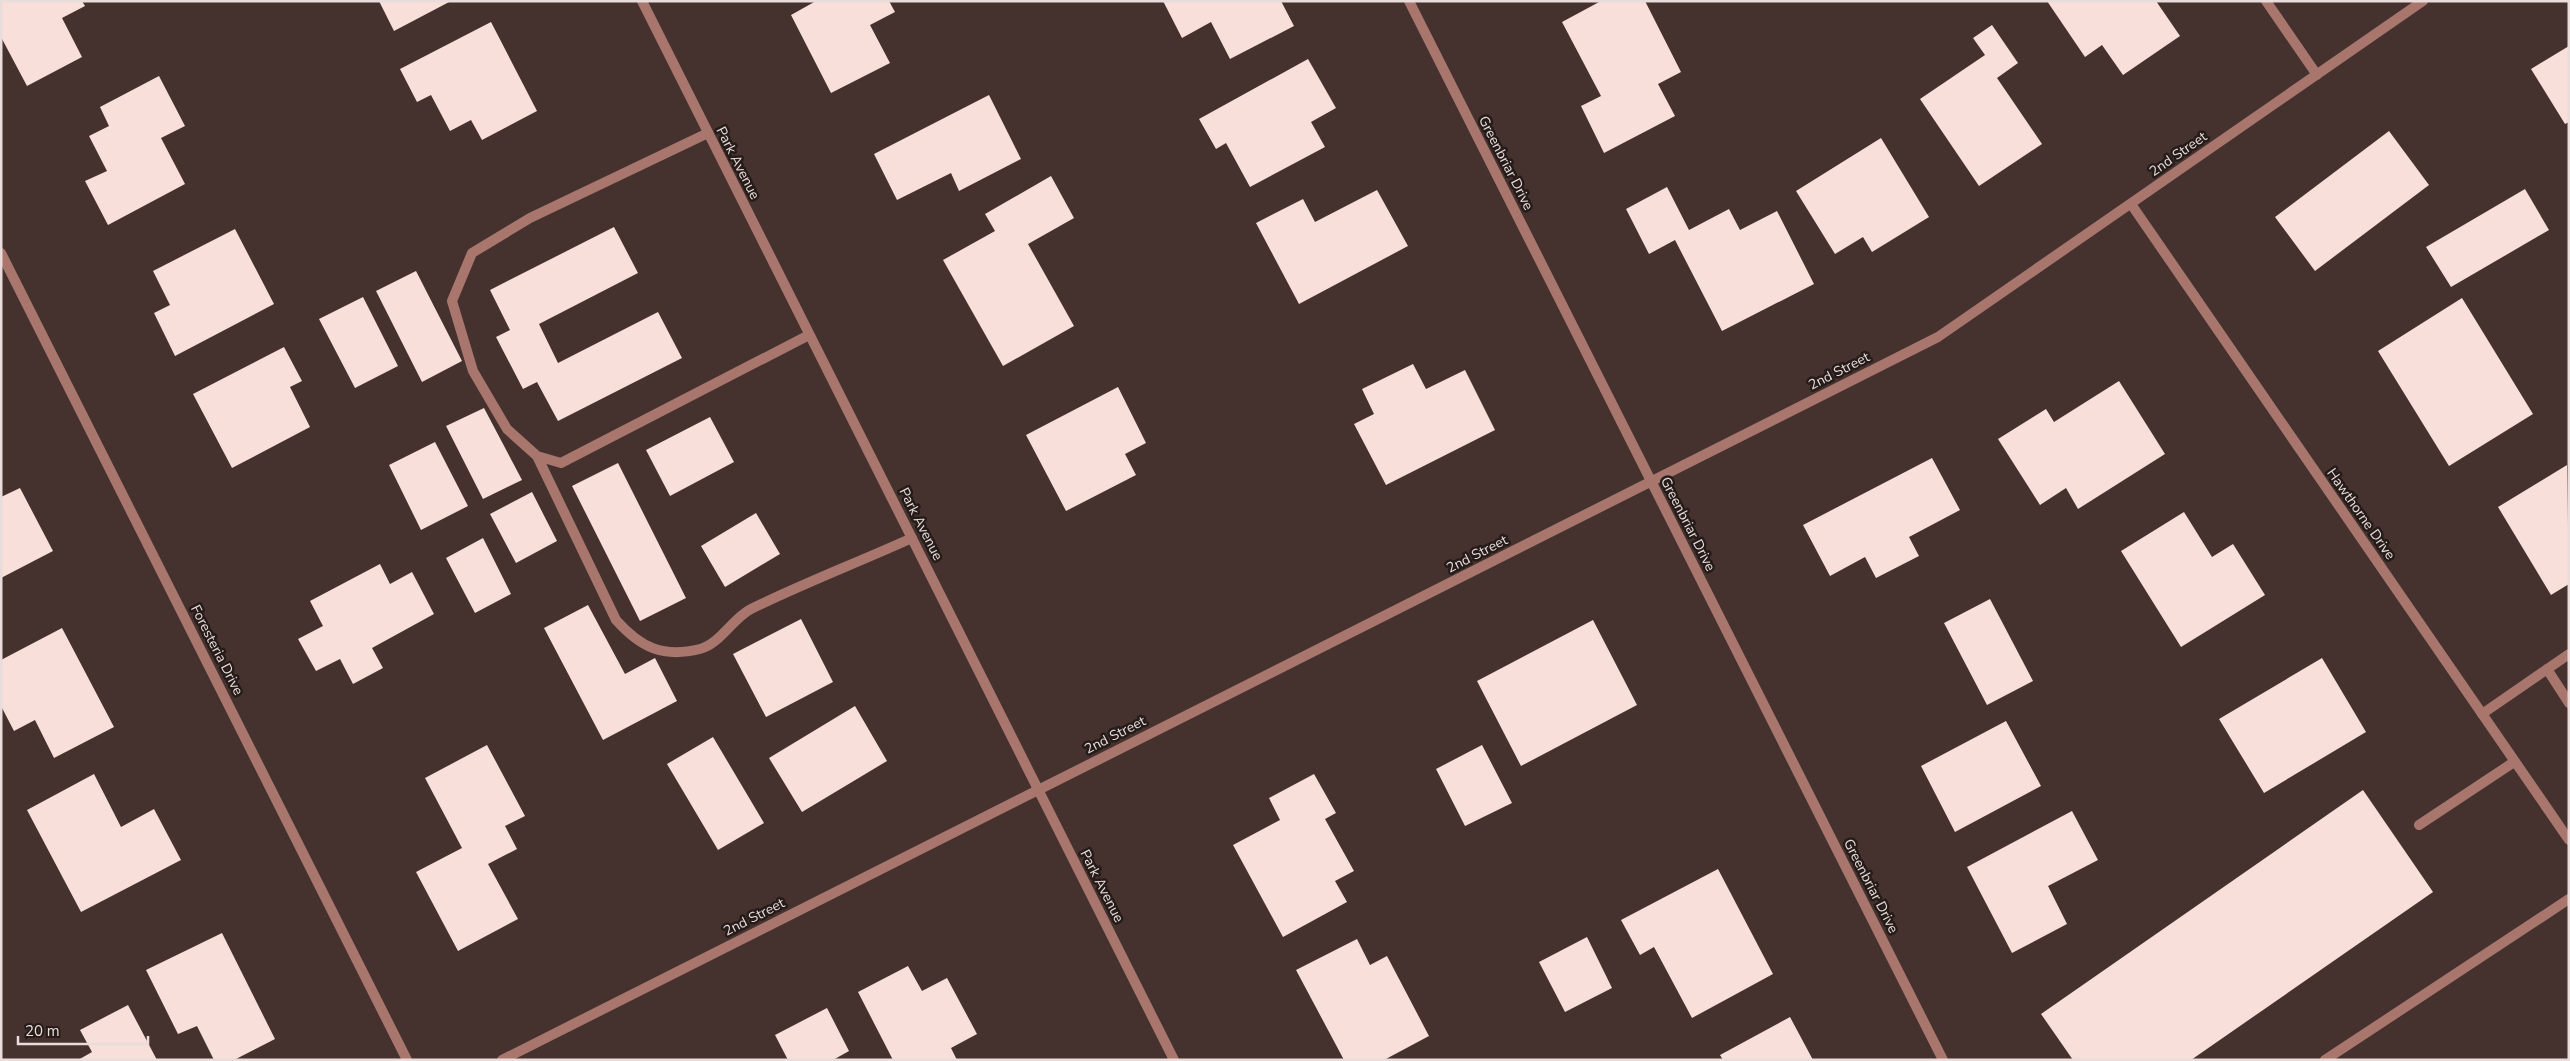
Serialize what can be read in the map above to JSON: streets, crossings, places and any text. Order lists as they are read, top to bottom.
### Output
{
  "streets": {
    "street": [
      "2nd Street",
      "Park Avenue",
      "Greenbriar Drive",
      "Hawthorne Drive",
      "Foresteria Drive"
    ]
  },
  "crossings": [
    ["2nd Street", "Park Avenue"],
    ["2nd Street", "Greenbriar Drive"],
    ["2nd Street", "Hawthorne Drive"]
  ],
  "scale_bar": "20 m"
}
